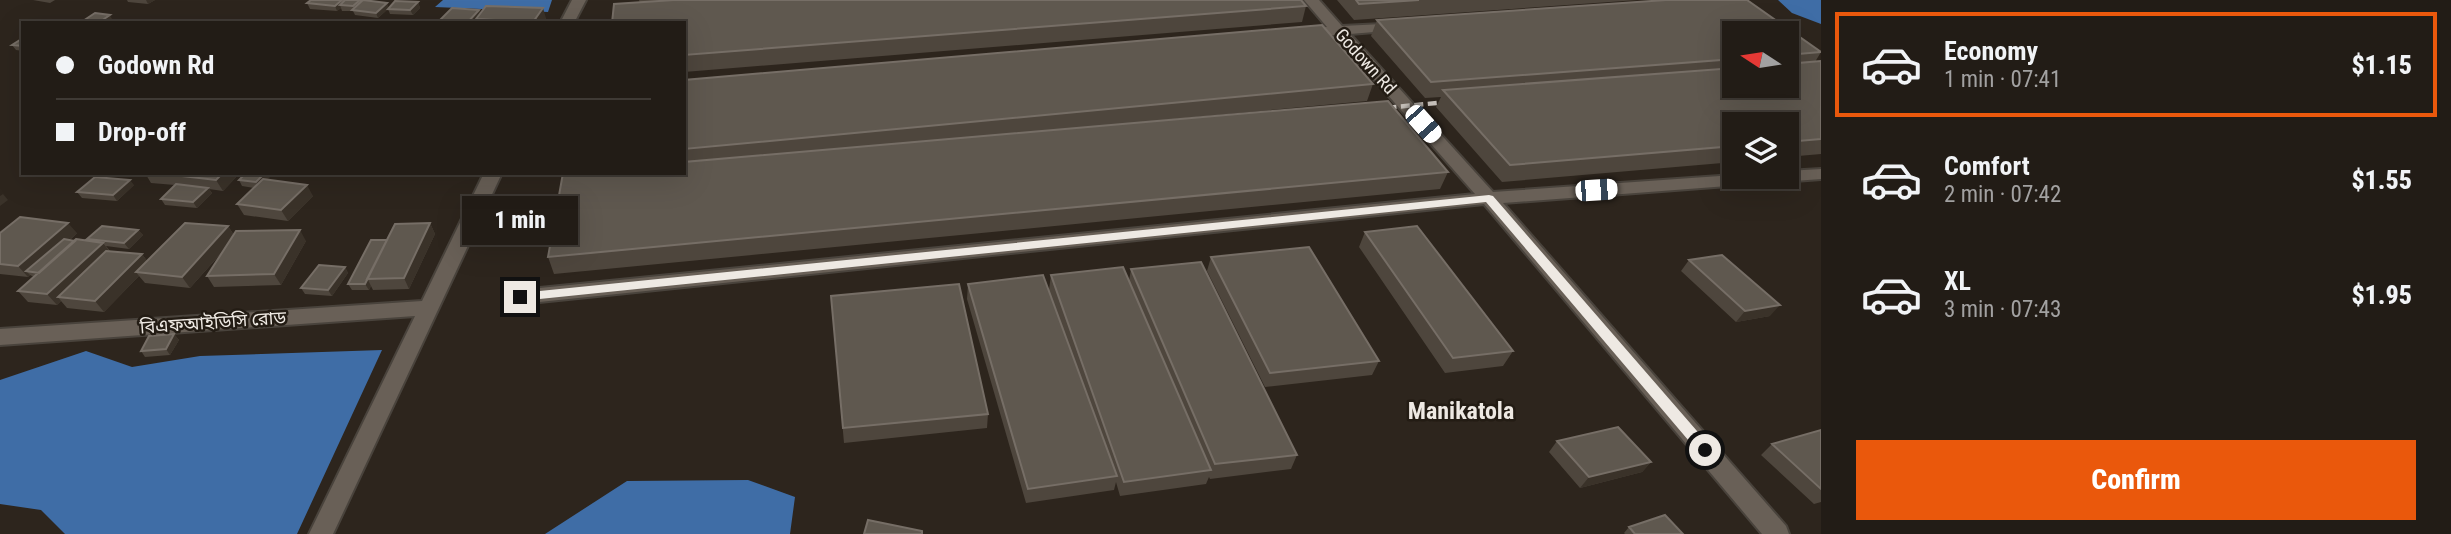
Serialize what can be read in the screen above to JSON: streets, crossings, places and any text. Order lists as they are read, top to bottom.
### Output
{
  "streets": {
    "street": ["Godown Rd", "বিএফআইডিসি রোড"]
  },
  "districts": ["Manikatola"],
  "north": "left",
  "page": {
    "list": [
      {
        "name": "Economy",
        "note": "1 min · 07:41",
        "value": "$1.15"
      },
      {
        "name": "Comfort",
        "note": "2 min · 07:42",
        "value": "$1.55"
      },
      {
        "name": "XL",
        "note": "3 min · 07:43",
        "value": "$1.95"
      }
    ],
    "banner": ["Godown Rd", "Drop-off"],
    "bubble": "1 min",
    "buttons": "Confirm"
  }
}
